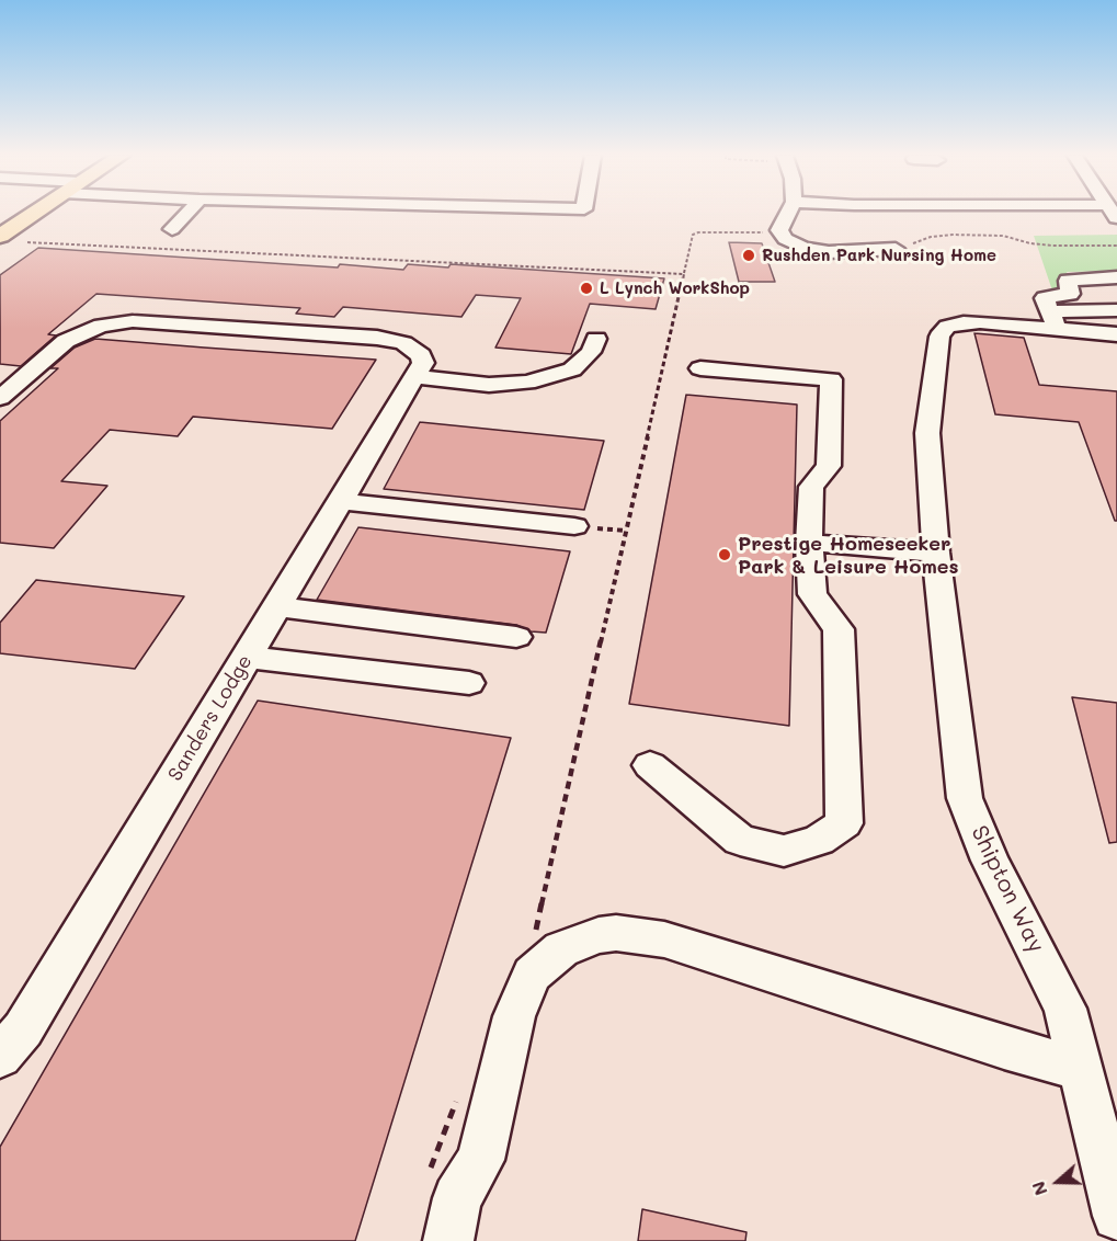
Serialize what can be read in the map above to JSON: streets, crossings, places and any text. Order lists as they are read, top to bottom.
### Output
{
  "streets": {
    "street": ["Sanders Lodge", "Shipton Way"]
  },
  "places": ["Rushden Park Nursing Home", "L Lynch WorkShop", "Prestige Homeseeker Park & Leisure Homes"],
  "north": "left"
}
